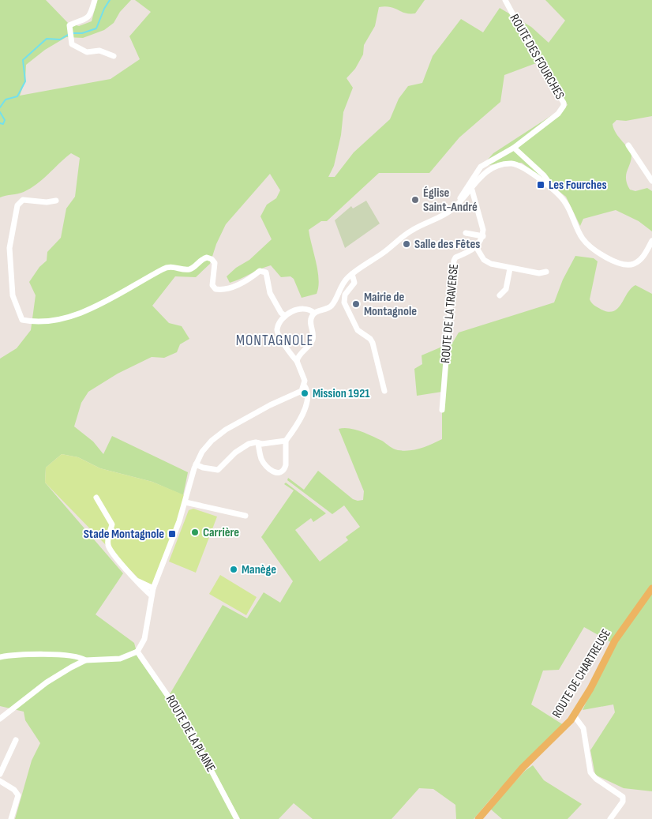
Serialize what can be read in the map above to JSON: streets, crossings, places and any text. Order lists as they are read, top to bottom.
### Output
{
  "streets": {
    "main road": ["ROUTE DE CHARTREUSE"],
    "street": ["ROUTE DES FOURCHES", "ROUTE DE LA TRAVERSE", "ROUTE DE LA PLAINE"]
  },
  "districts": ["MONTAGNOLE"],
  "places": {
    "transit": ["Les Fourches", "Stade Montagnole"],
    "other": [
      "Église Saint-André",
      "Salle des Fêtes",
      "Mairie de Montagnole",
      "Mission 1921",
      "Carrière",
      "Manège"
    ]
  }
}
